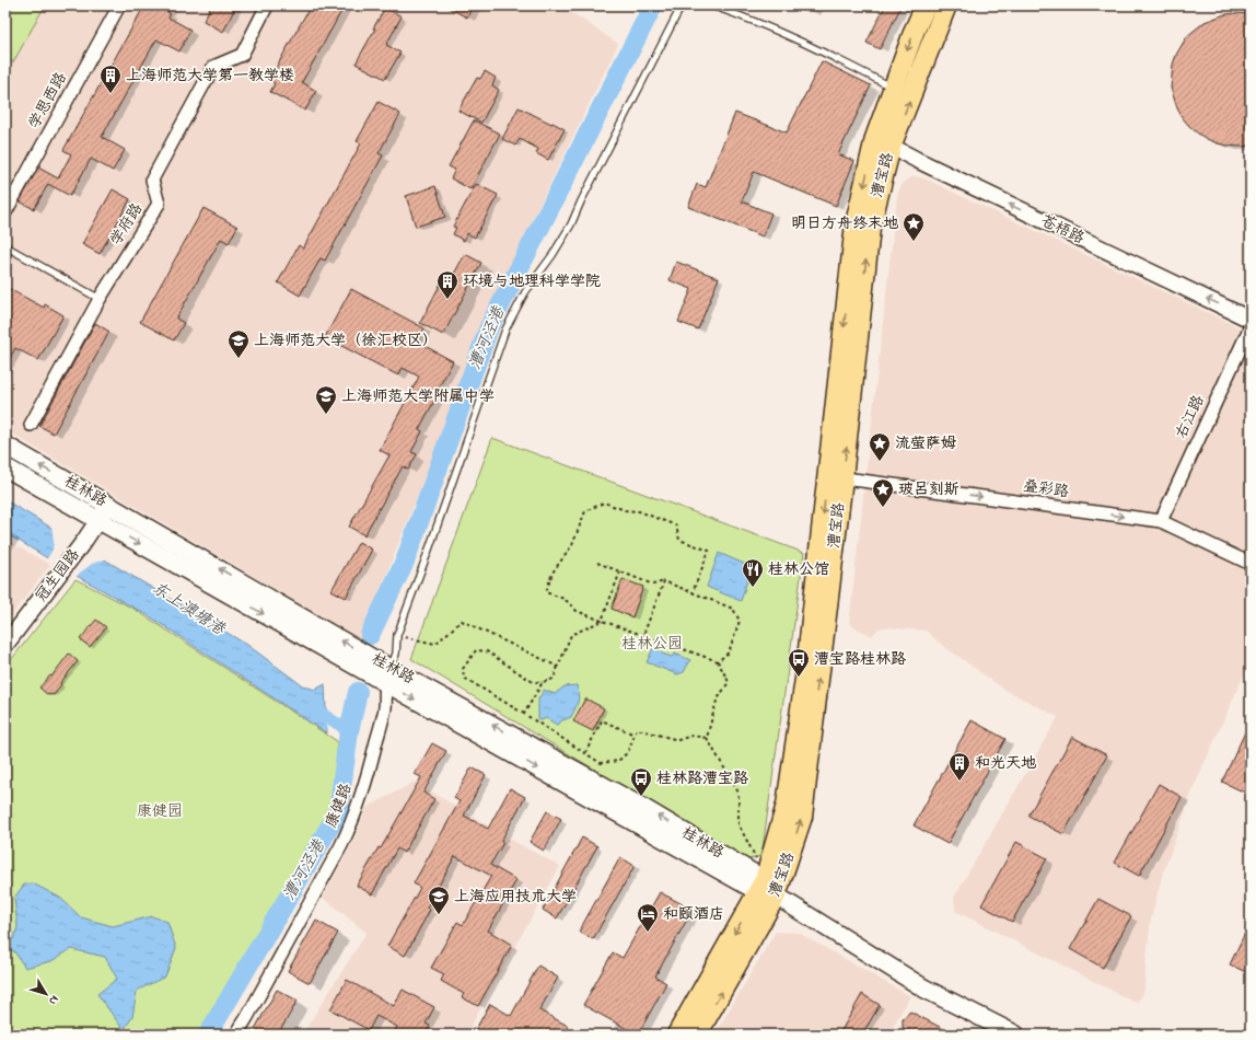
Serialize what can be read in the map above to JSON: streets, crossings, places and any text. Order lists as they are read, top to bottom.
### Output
{
  "streets": {
    "main road": ["漕宝路", "桂林路"],
    "street": [
      "学思西路",
      "学府路",
      "苍梧路",
      "右江路",
      "叠彩路",
      "冠生园路",
      "康健路"
    ]
  },
  "crossings": [
    ["漕宝路", "苍梧路"],
    ["漕宝路", "叠彩路"],
    ["漕宝路", "桂林路"],
    ["右江路", "叠彩路"],
    ["桂林路", "冠生园路"],
    ["桂林路", "康健路"]
  ],
  "one_way": ["苍梧路", "叠彩路"],
  "water": ["漕河泾港", "东上澳塘港"],
  "parks": ["桂林公园", "康健园"],
  "places": {
    "building": ["上海师范大学第一教学楼", "环境与地理科学学院", "和光天地"],
    "place": ["明日方舟终末地", "流萤萨姆", "玻吕刻斯"],
    "school or university": ["上海师范大学（徐汇校区）", "上海师范大学附属中学", "上海应用技术大学"],
    "restaurant": ["桂林公馆"],
    "bus stop": ["漕宝路桂林路", "桂林路漕宝路"],
    "hotel": ["和颐酒店"]
  },
  "north": "bottom right"
}
